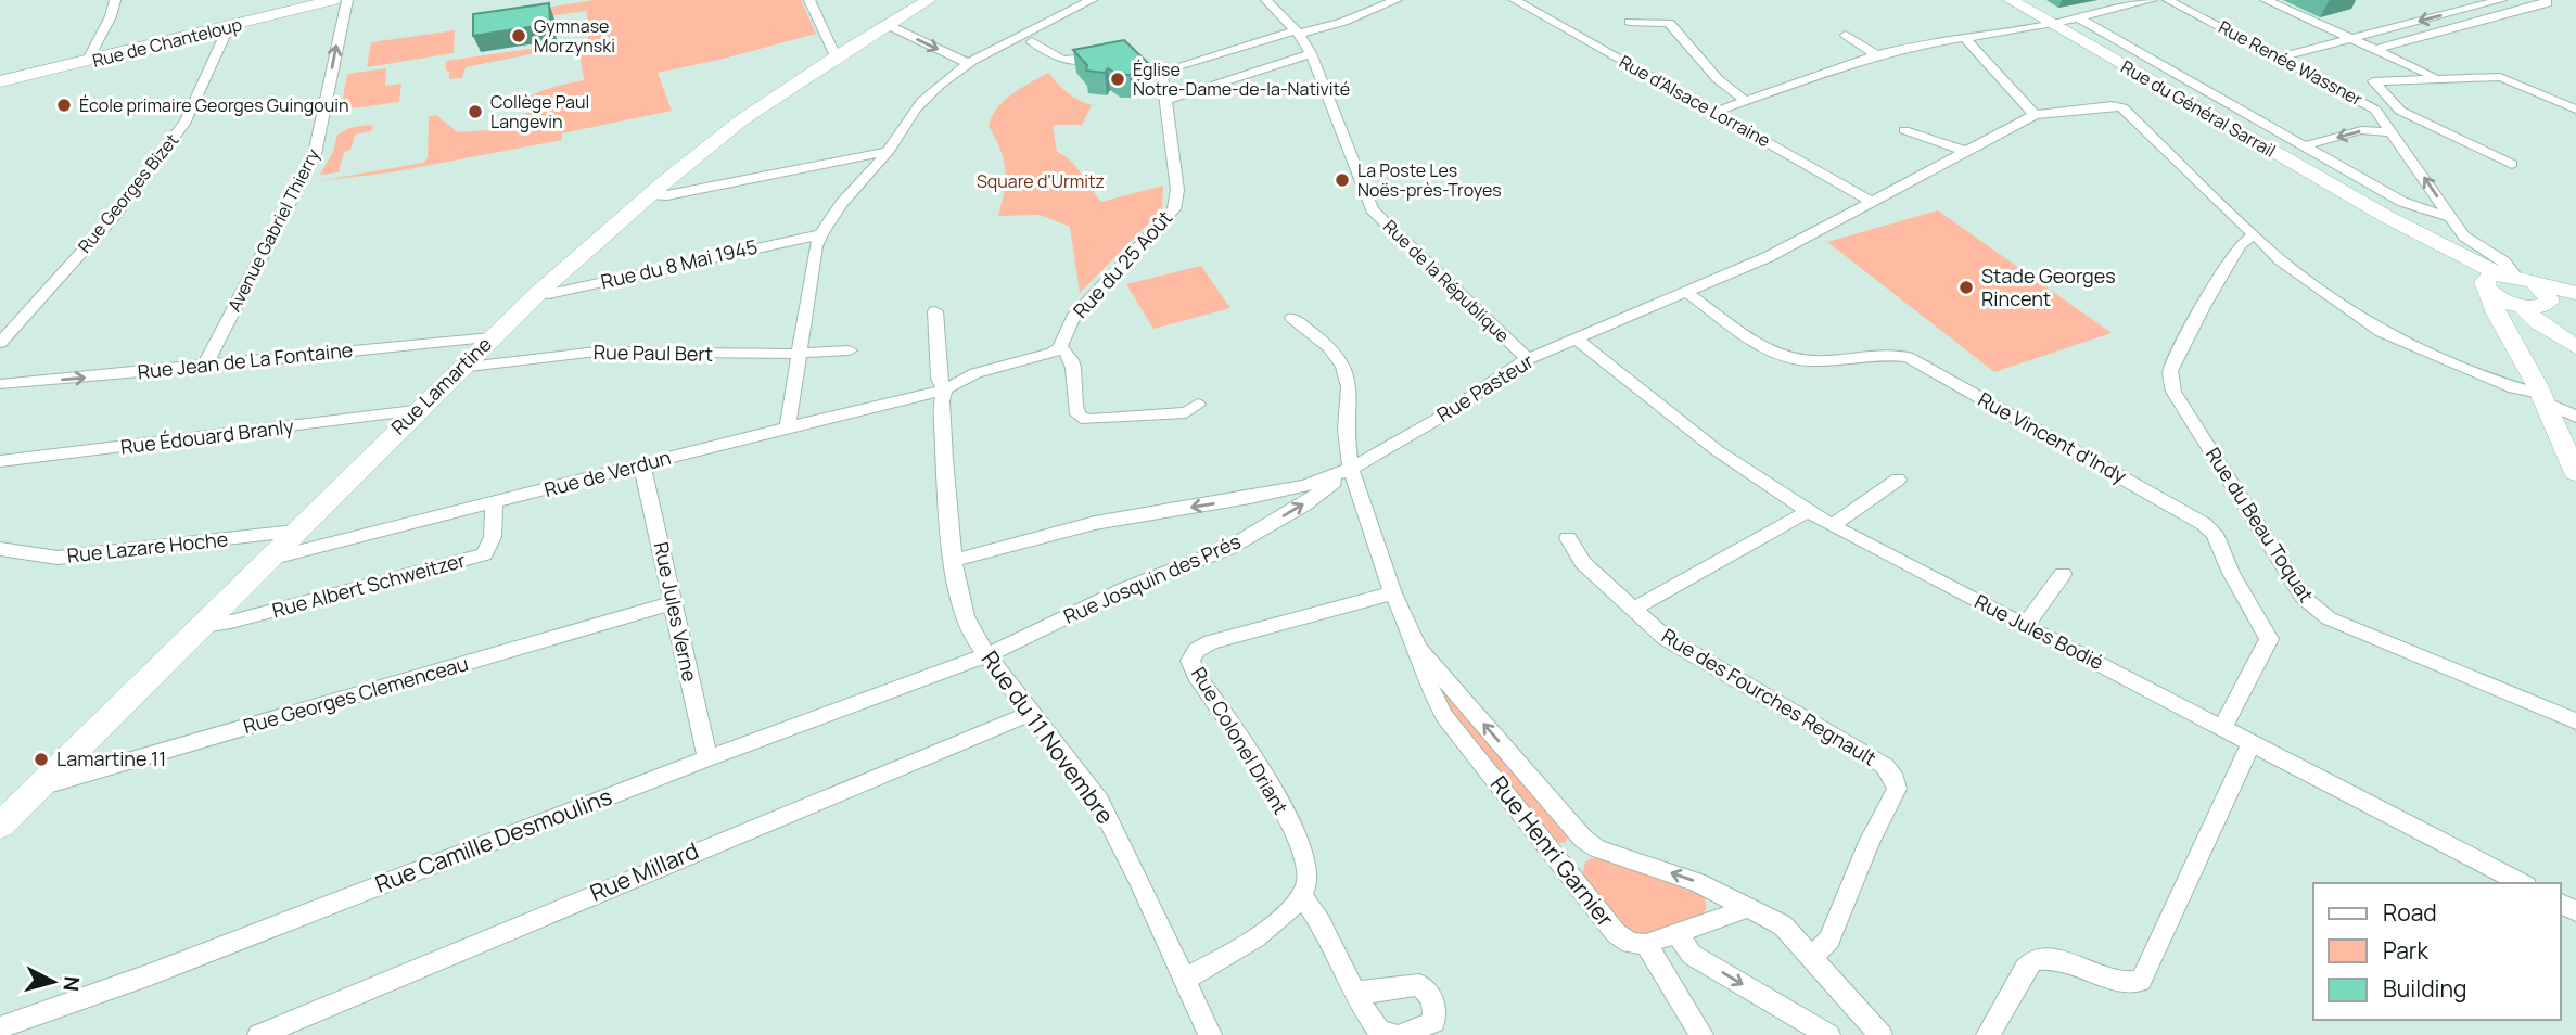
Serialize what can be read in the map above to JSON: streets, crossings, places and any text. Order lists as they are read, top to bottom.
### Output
{
  "streets": {
    "street": [
      "Rue de Chanteloup",
      "Rue Renée Wassner",
      "Rue d'Alsace Lorraine",
      "Rue du Général Sarrail",
      "Rue Georges Bizet",
      "Avenue Gabriel Thierry",
      "Rue du 8 Mai 1945",
      "Rue du 25 Août",
      "Rue de la République",
      "Rue Paul Bert",
      "Rue Jean de La Fontaine",
      "Rue Lamartine",
      "Rue Pasteur",
      "Rue Édouard Branly",
      "Rue Vincent d'Indy",
      "Rue de Verdun",
      "Rue du Beau Toquat",
      "Rue Lazare Hoche",
      "Rue Josquin des Prés",
      "Rue Albert Schweitzer",
      "Rue Jules Verne",
      "Rue Jules Bodié",
      "Rue Georges Clemenceau",
      "Rue des Fourches Regnault",
      "Rue du 11 Novembre",
      "Rue Colonel Driant",
      "Rue Camille Desmoulins",
      "Rue Henri Garnier",
      "Rue Millard"
    ]
  },
  "crossings": [
    ["Rue de Chanteloup", "Rue Georges Bizet"],
    ["Rue Renée Wassner", "Rue du Général Sarrail"],
    ["Rue d'Alsace Lorraine", "Rue Pasteur"],
    ["Avenue Gabriel Thierry", "Rue Jean de La Fontaine"],
    ["Rue du 8 Mai 1945", "Rue Lamartine"],
    ["Rue de la République", "Rue Pasteur"],
    ["Rue Paul Bert", "Rue Lamartine"],
    ["Rue Jean de La Fontaine", "Rue Lamartine"],
    ["Rue Lamartine", "Rue Édouard Branly"],
    ["Rue Lamartine", "Rue de Verdun"],
    ["Rue Lamartine", "Rue Lazare Hoche"],
    ["Rue Lamartine", "Rue Albert Schweitzer"],
    ["Rue Lamartine", "Rue Georges Clemenceau"],
    ["Rue Pasteur", "Rue Vincent d'Indy"],
    ["Rue Pasteur", "Rue Josquin des Prés"],
    ["Rue Pasteur", "Rue Jules Bodié"],
    ["Rue Pasteur", "Rue du 11 Novembre"],
    ["Rue Pasteur", "Rue Henri Garnier"],
    ["Rue Vincent d'Indy", "Rue Jules Bodié"],
    ["Rue de Verdun", "Rue Albert Schweitzer"],
    ["Rue de Verdun", "Rue Jules Verne"],
    ["Rue Josquin des Prés", "Rue du 11 Novembre"],
    ["Rue Josquin des Prés", "Rue Camille Desmoulins"],
    ["Rue Josquin des Prés", "Rue Henri Garnier"],
    ["Rue Jules Verne", "Rue Georges Clemenceau"],
    ["Rue Jules Verne", "Rue Camille Desmoulins"],
    ["Rue des Fourches Regnault", "Rue Henri Garnier"],
    ["Rue du 11 Novembre", "Rue Camille Desmoulins"],
    ["Rue du 11 Novembre", "Rue Millard"],
    ["Rue Colonel Driant", "Rue Henri Garnier"]
  ],
  "one_way": ["Avenue Gabriel Thierry", "Rue Jean de La Fontaine"],
  "parks": ["Square d'Urmitz"],
  "places": [
    "Gymnase Morzynski",
    "Église Notre-Dame-de-la-Nativité",
    "École primaire Georges Guingouin",
    "Collège Paul Langevin",
    "La Poste Les Noës-près-Troyes",
    "Stade Georges Rincent",
    "Lamartine 11"
  ],
  "legend": ["Road", "Park", "Building"],
  "north": "right"
}
